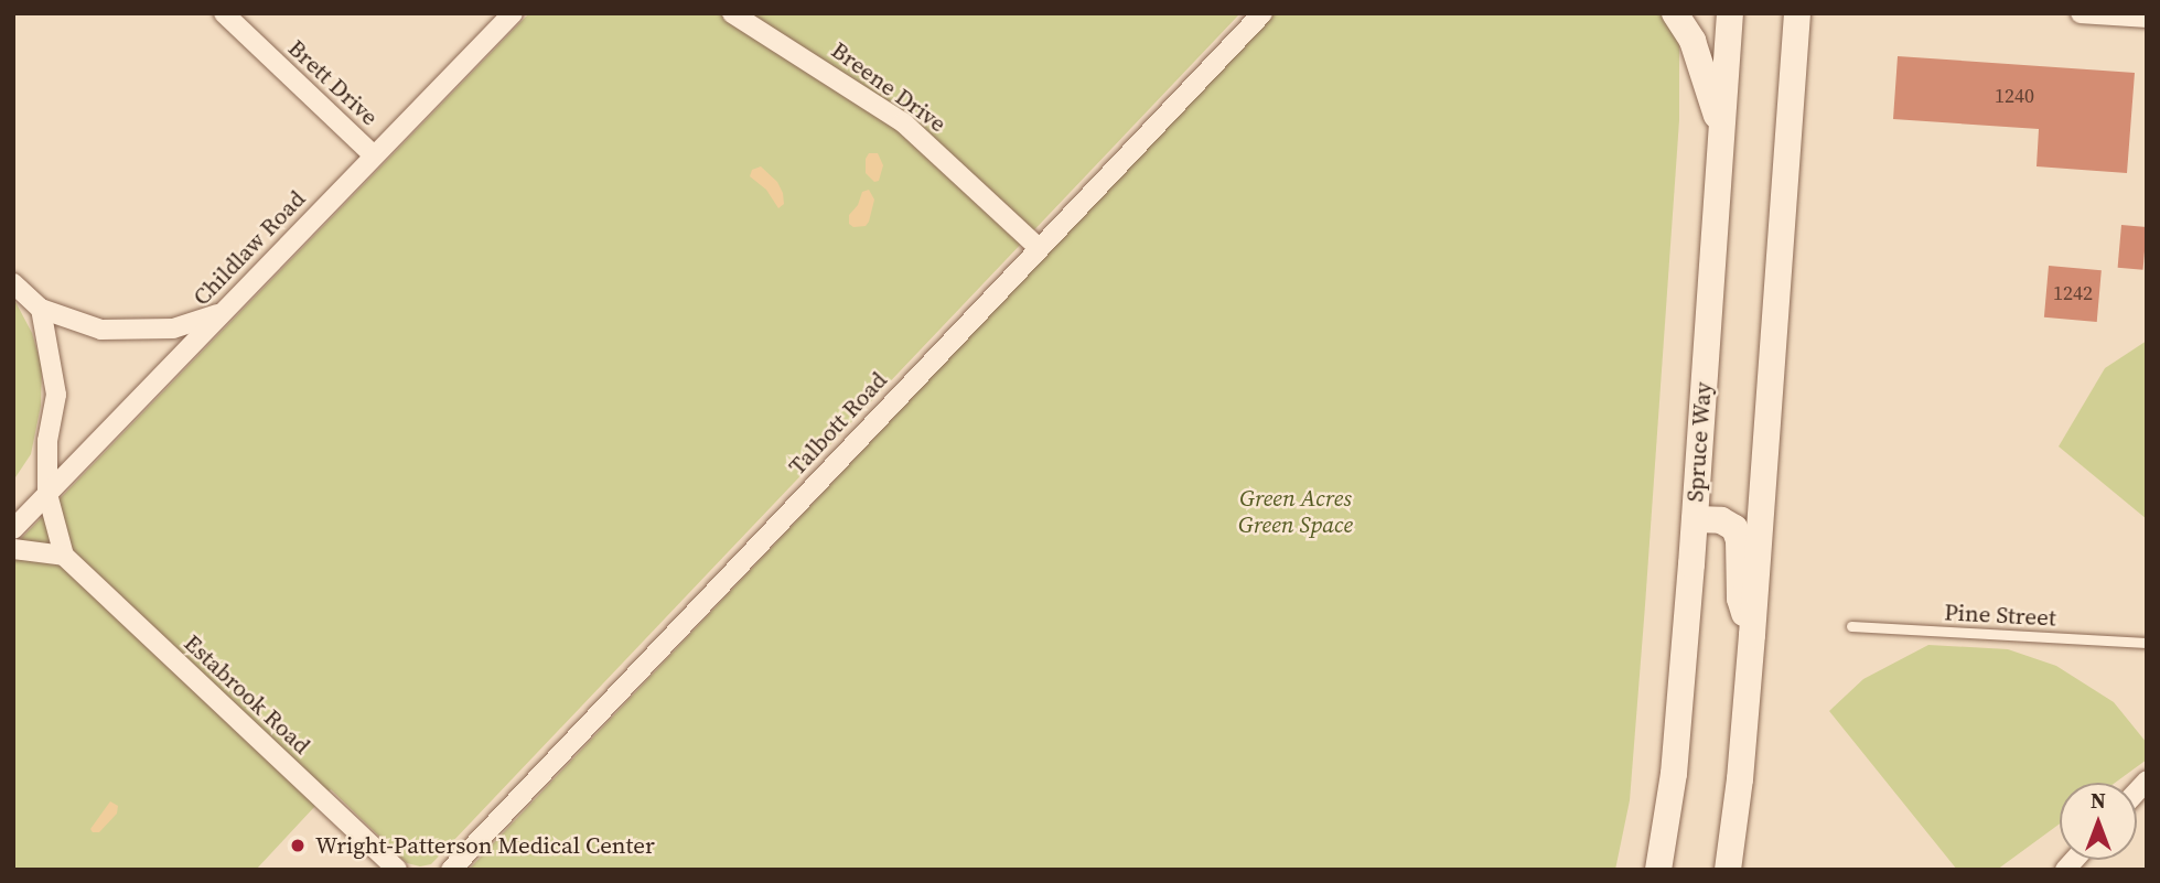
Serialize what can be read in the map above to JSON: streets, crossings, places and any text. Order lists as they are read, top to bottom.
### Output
{
  "streets": {
    "street": [
      "Brett Drive",
      "Breene Drive",
      "Childlaw Road",
      "Talbott Road",
      "Spruce Way",
      "Estabrook Road"
    ],
    "lane": ["Pine Street"]
  },
  "crossings": [
    ["Brett Drive", "Childlaw Road"],
    ["Breene Drive", "Talbott Road"]
  ],
  "parks": ["Green Acres Green Space"],
  "places": ["Wright-Patterson Medical Center"],
  "house_numbers": ["1240", "1242"],
  "north": "top"
}
